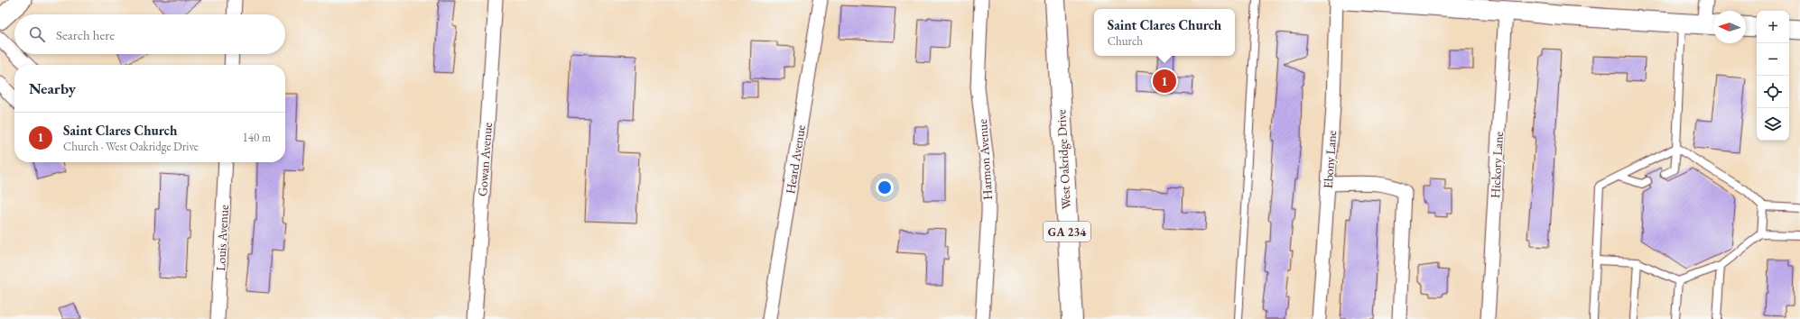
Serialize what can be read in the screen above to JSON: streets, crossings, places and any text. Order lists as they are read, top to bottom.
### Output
{
  "streets": {
    "main road": ["West Oakridge Drive", "GA 234"],
    "street": [
      "Gowan Avenue",
      "Heard Avenue",
      "Harmon Avenue",
      "Ebony Lane",
      "Hickory Lane",
      "Louis Avenue"
    ]
  },
  "north": "left",
  "page": {
    "popup": ["Saint Clares Church", "Church"],
    "map_buttons": ["+", "−"],
    "search": "Search here",
    "heading": "Nearby",
    "pins": "1",
    "list": [
      {
        "mark": "1",
        "name": "Saint Clares Church",
        "note": "Church · West Oakridge Drive",
        "value": "140 m"
      }
    ]
  }
}
